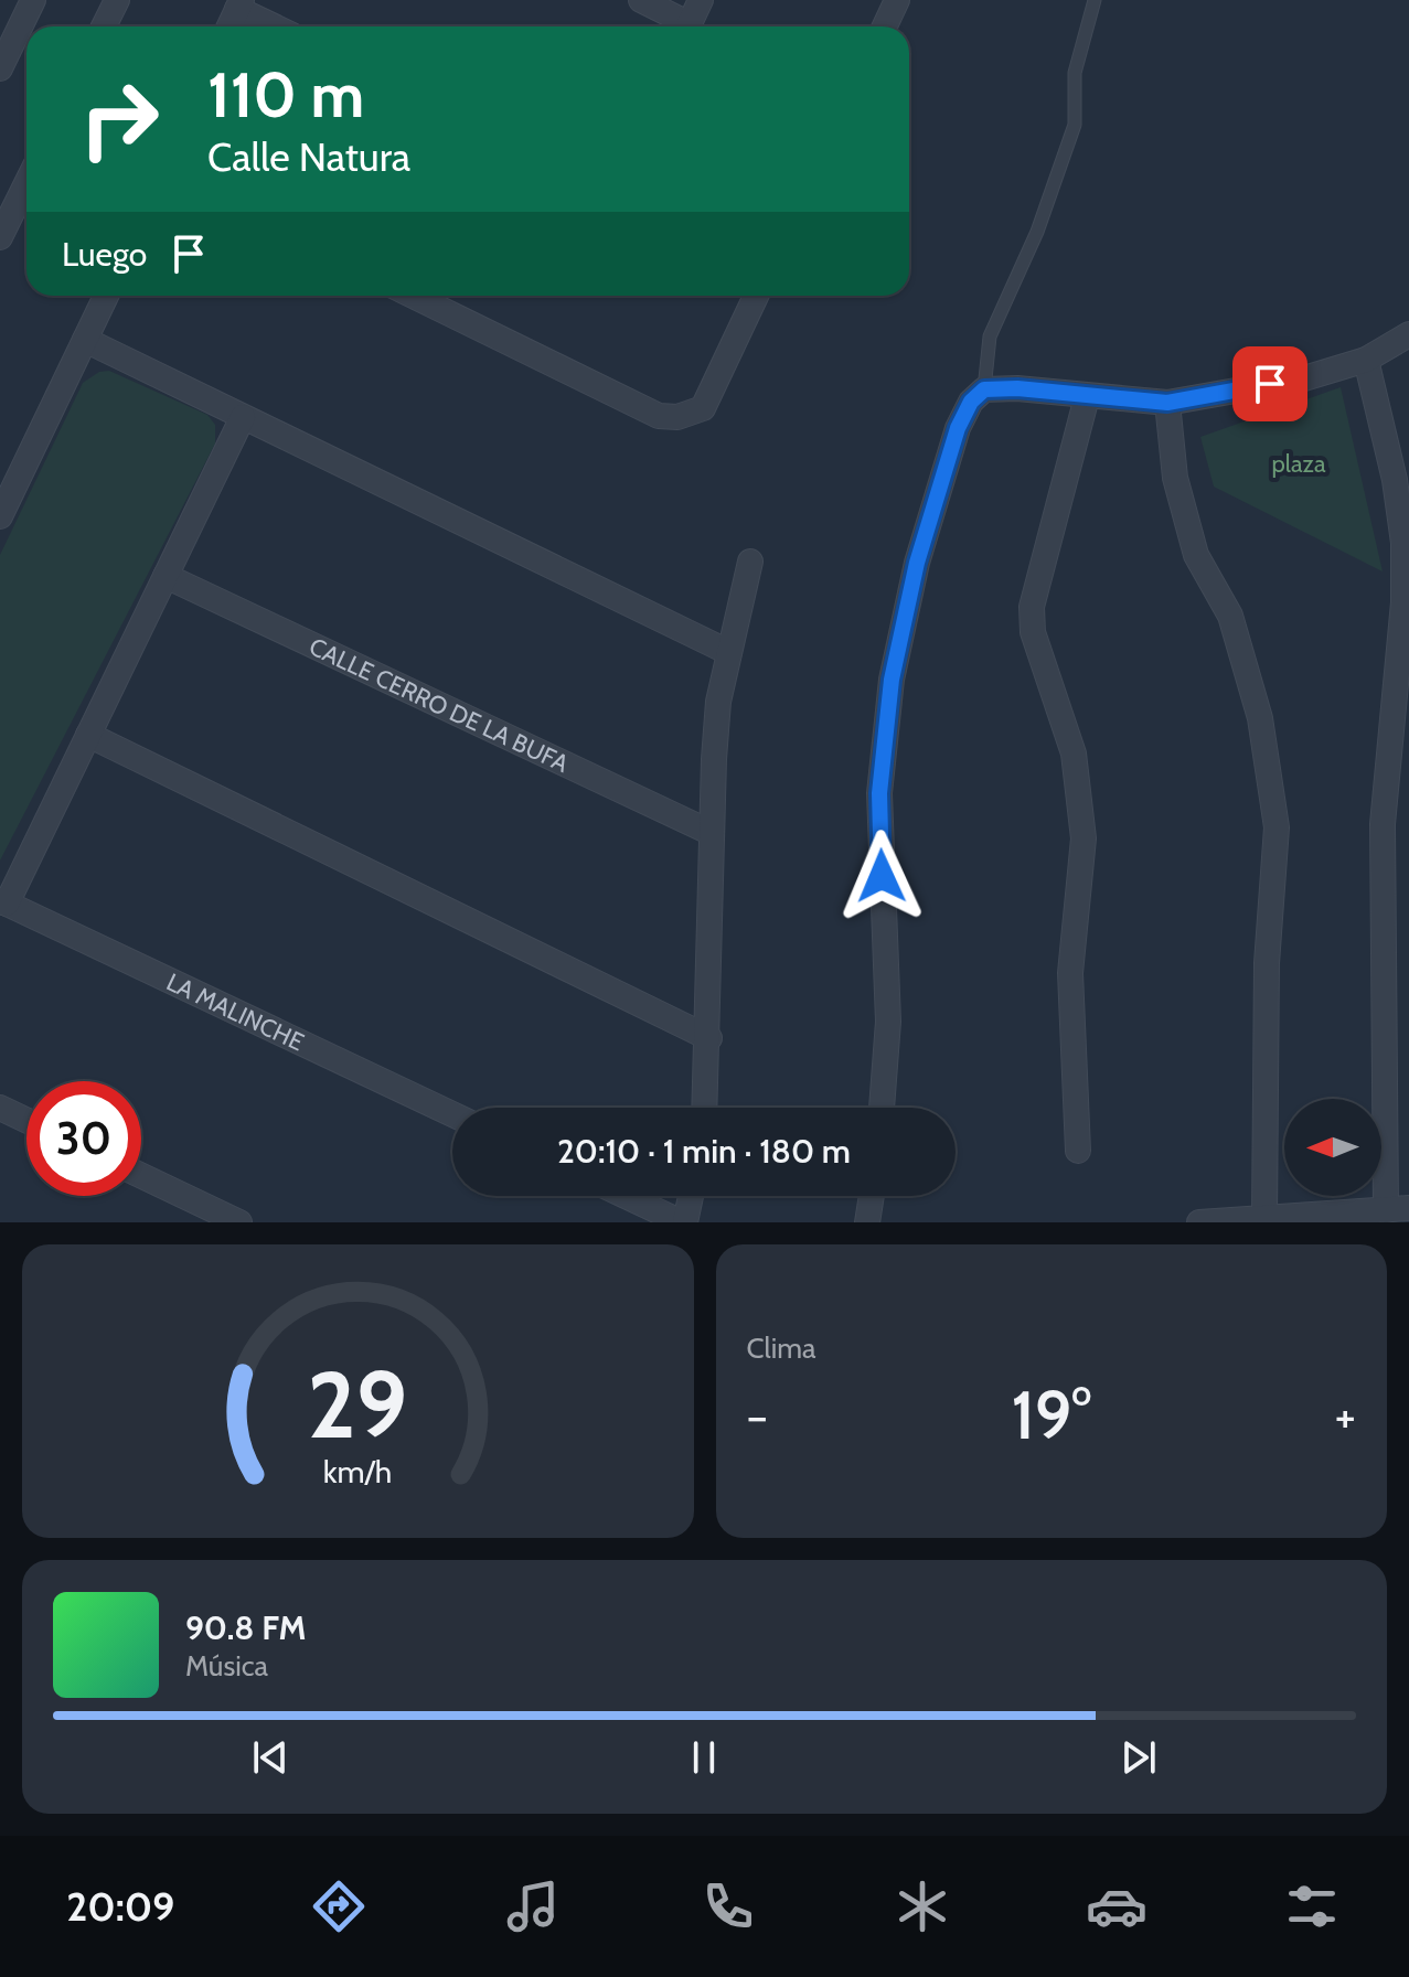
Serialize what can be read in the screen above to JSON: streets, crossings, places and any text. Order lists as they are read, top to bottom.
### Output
{
  "streets": {
    "street": ["CALLE CERRO DE LA BUFA", "LA MALINCHE"]
  },
  "parks": ["plaza"],
  "north": "left",
  "page": {
    "turn": ["110 m", "Calle Natura"],
    "then": "Luego",
    "limit": "30",
    "trip": "20:10 · 1 min · 180 m",
    "tile": "Clima",
    "heat": ["−", "19°", "+"],
    "song": ["90.8 FM", "Música"],
    "tabs": "20:09",
    "gauge": ["29", "km/h"]
  }
}
